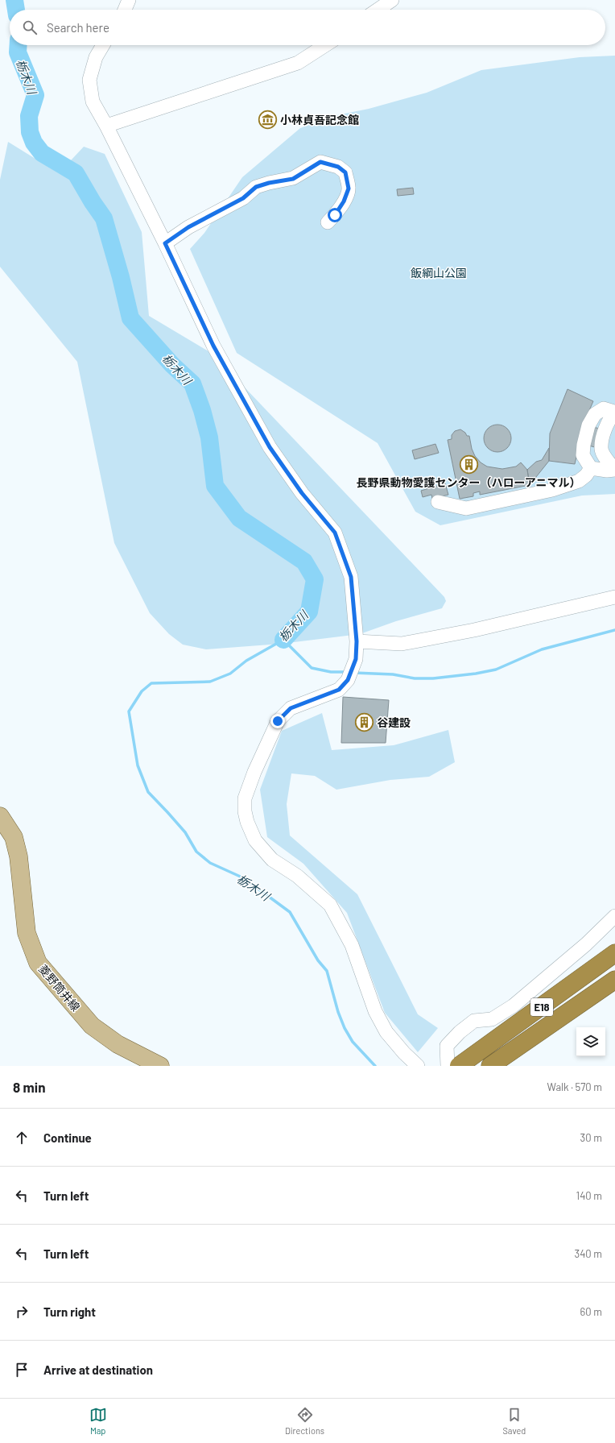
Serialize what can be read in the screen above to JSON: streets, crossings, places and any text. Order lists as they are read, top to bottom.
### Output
{
  "streets": {
    "highway": ["E18"],
    "main road": ["菱野筒井線"]
  },
  "water": ["栃木川"],
  "parks": ["飯綱山公園"],
  "places": {
    "museum": ["小林貞吾記念館"],
    "building": ["長野県動物愛護センター（ハローアニマル）", "谷建設"]
  },
  "page": {
    "search": "Search here",
    "heading": ["8 min", "Walk · 570 m"],
    "list": [
      ["Continue", "30 m"],
      ["Turn left", "140 m"],
      ["Turn left", "340 m"],
      ["Turn right", "60 m"],
      "Arrive at destination"
    ],
    "nav": ["Map", "Directions", "Saved"]
  }
}
